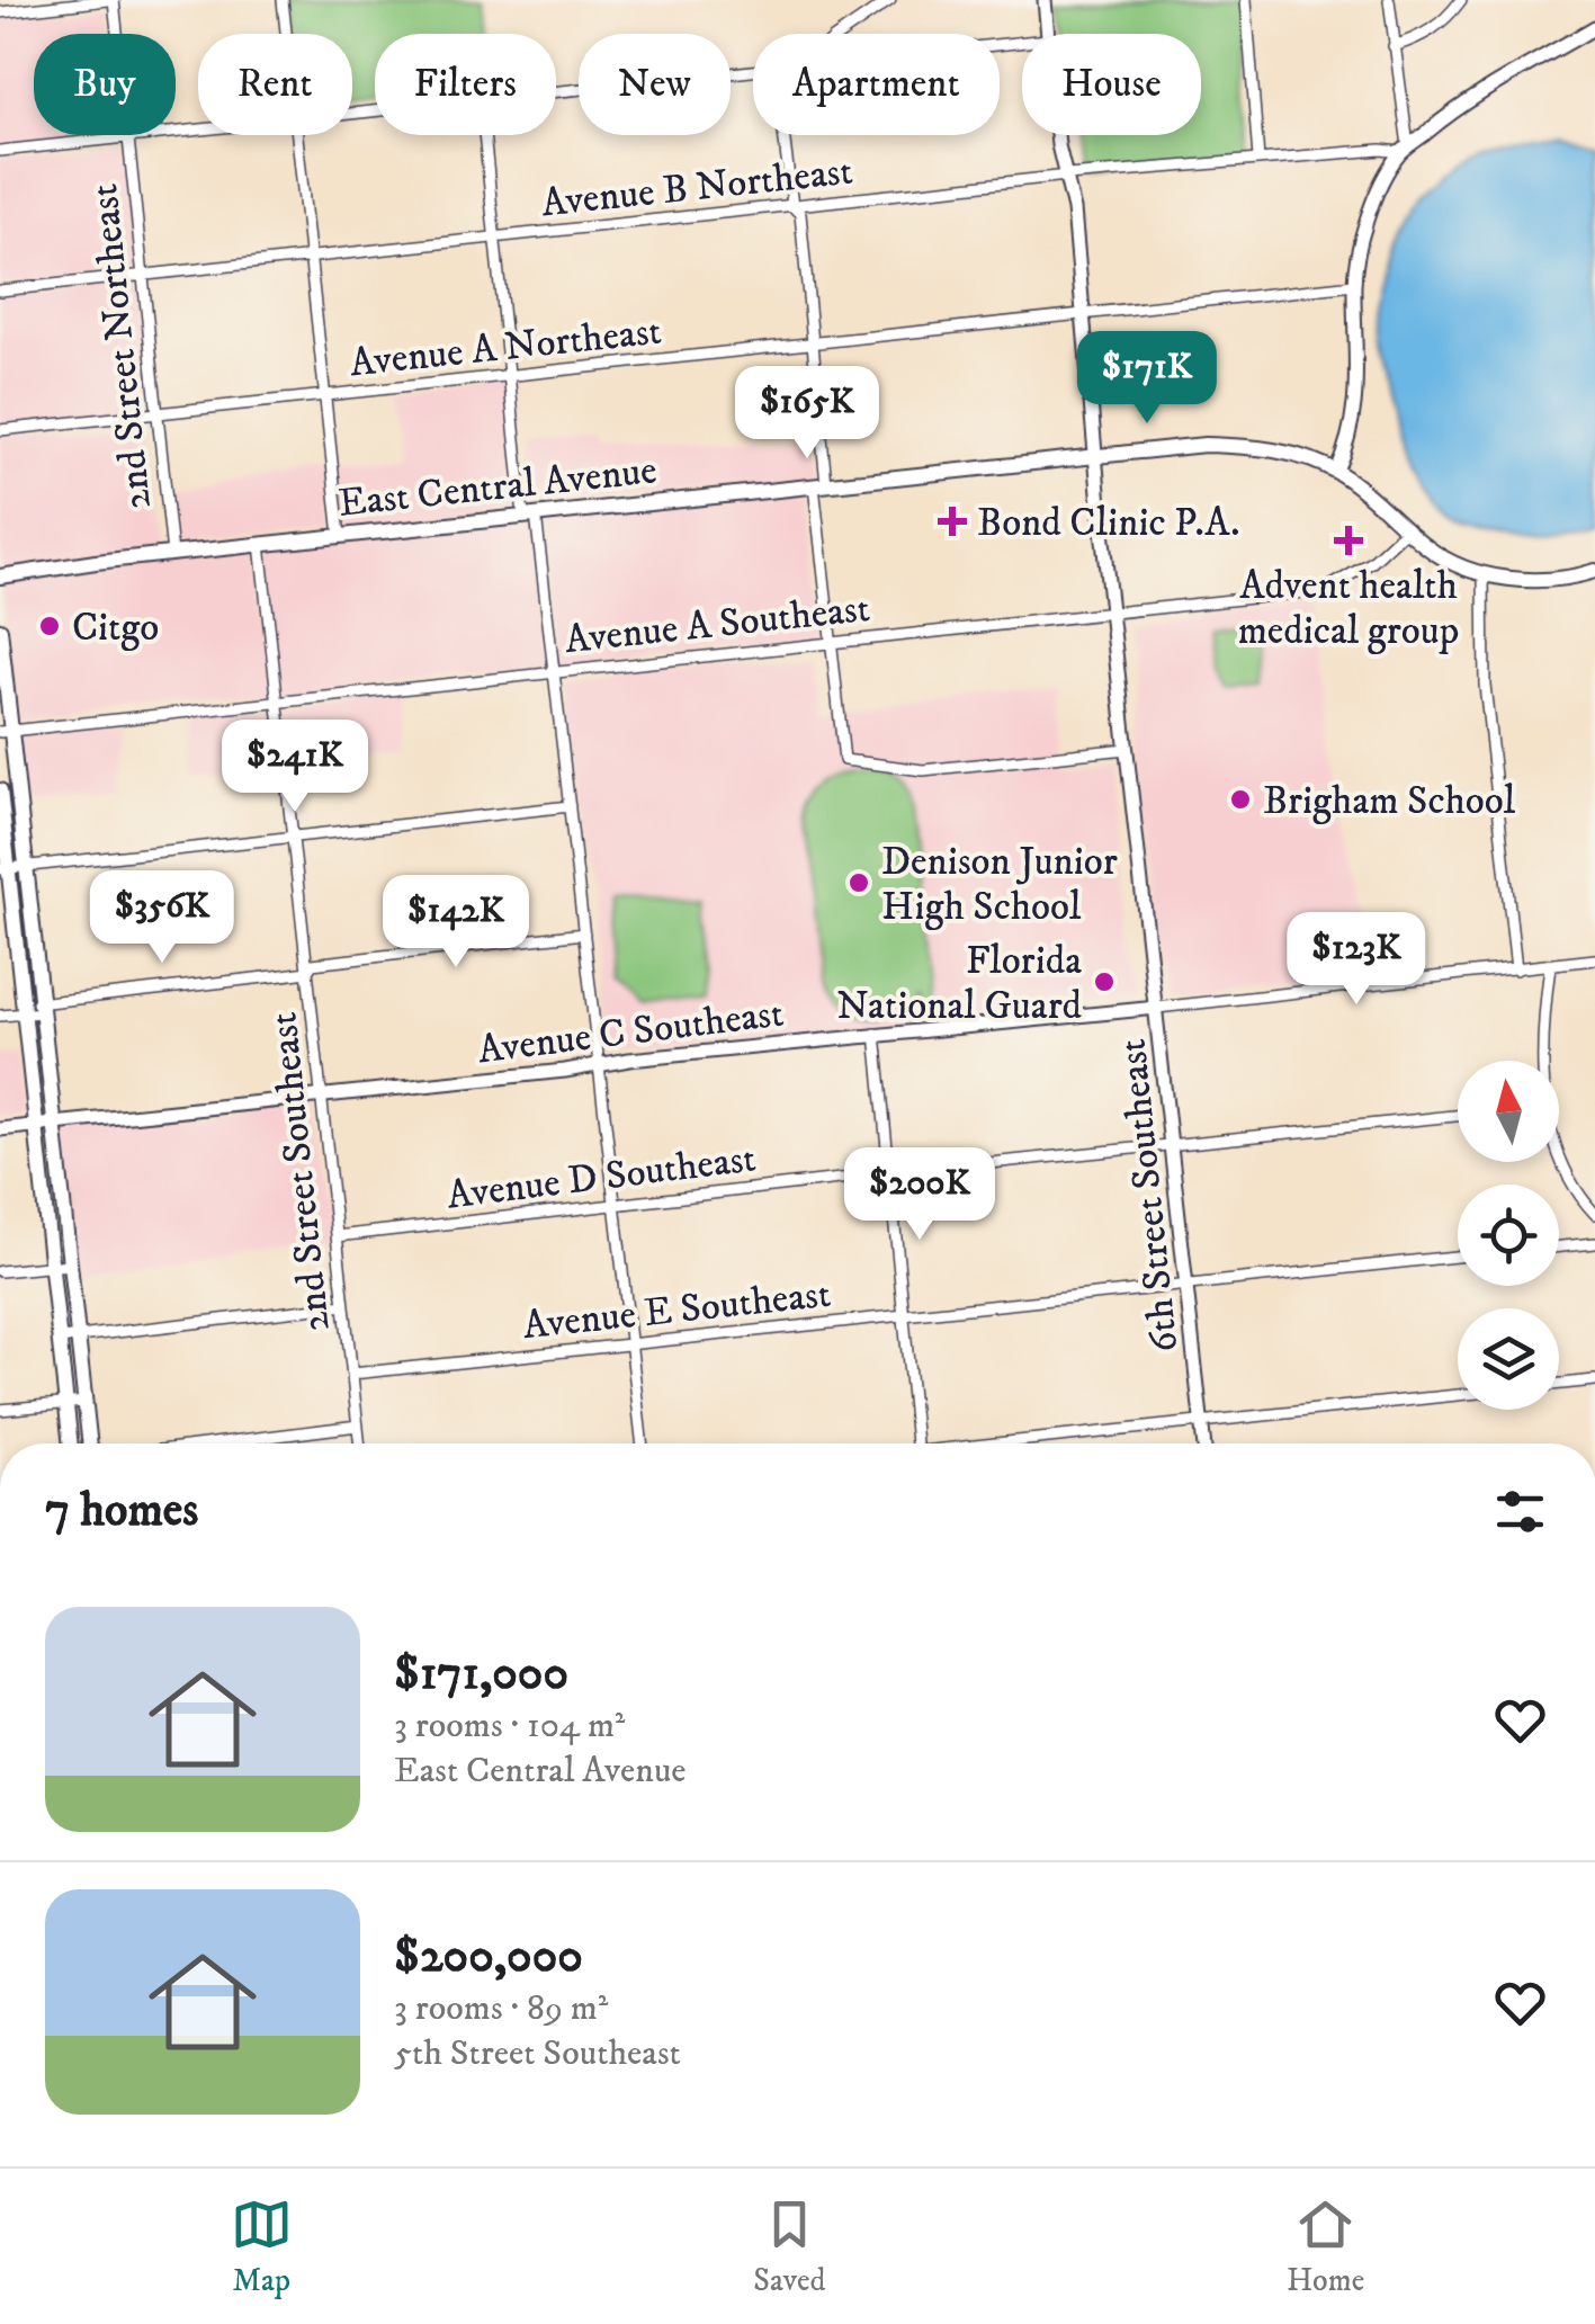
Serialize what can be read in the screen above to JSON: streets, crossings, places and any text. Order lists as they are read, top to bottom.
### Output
{
  "streets": {
    "main road": ["East Central Avenue"],
    "street": [
      "Avenue B Northeast",
      "Avenue A Northeast",
      "2nd Street Northeast",
      "Avenue A Southeast",
      "Avenue C Southeast",
      "2nd Street Southeast",
      "Avenue D Southeast",
      "6th Street Southeast",
      "Avenue E Southeast"
    ]
  },
  "crossings": [
    ["Avenue B Northeast", "2nd Street Northeast"],
    ["Avenue B Northeast", "6th Street Southeast"],
    ["Avenue A Northeast", "2nd Street Northeast"],
    ["Avenue A Northeast", "6th Street Southeast"],
    ["2nd Street Northeast", "East Central Avenue"],
    ["East Central Avenue", "2nd Street Southeast"],
    ["East Central Avenue", "6th Street Southeast"],
    ["Avenue A Southeast", "2nd Street Southeast"],
    ["Avenue A Southeast", "6th Street Southeast"],
    ["Avenue C Southeast", "2nd Street Southeast"],
    ["Avenue C Southeast", "6th Street Southeast"],
    ["2nd Street Southeast", "Avenue D Southeast"],
    ["2nd Street Southeast", "Avenue E Southeast"],
    ["Avenue D Southeast", "6th Street Southeast"],
    ["6th Street Southeast", "Avenue E Southeast"]
  ],
  "places": {
    "health": ["Bond Clinic P.A.", "Advent health medical group"],
    "other": [
      "Citgo",
      "Brigham School",
      "Denison Junior High School",
      "Florida National Guard"
    ]
  },
  "north": "top",
  "page": {
    "chip": [
      "Buy",
      "Rent",
      "Filters",
      "New",
      "Apartment",
      "House"
    ],
    "price": [
      "$171K",
      "$165K",
      "$241K",
      "$356K",
      "$142K",
      "$123K",
      "$200K"
    ],
    "heading": "7 homes",
    "list": [
      {
        "name": "$171,000",
        "note": "3 rooms · 104 m² · East Central Avenue"
      },
      {
        "name": "$200,000",
        "note": "3 rooms · 89 m² · 5th Street Southeast"
      }
    ],
    "tabs": ["Map", "Saved", "Home"]
  }
}
